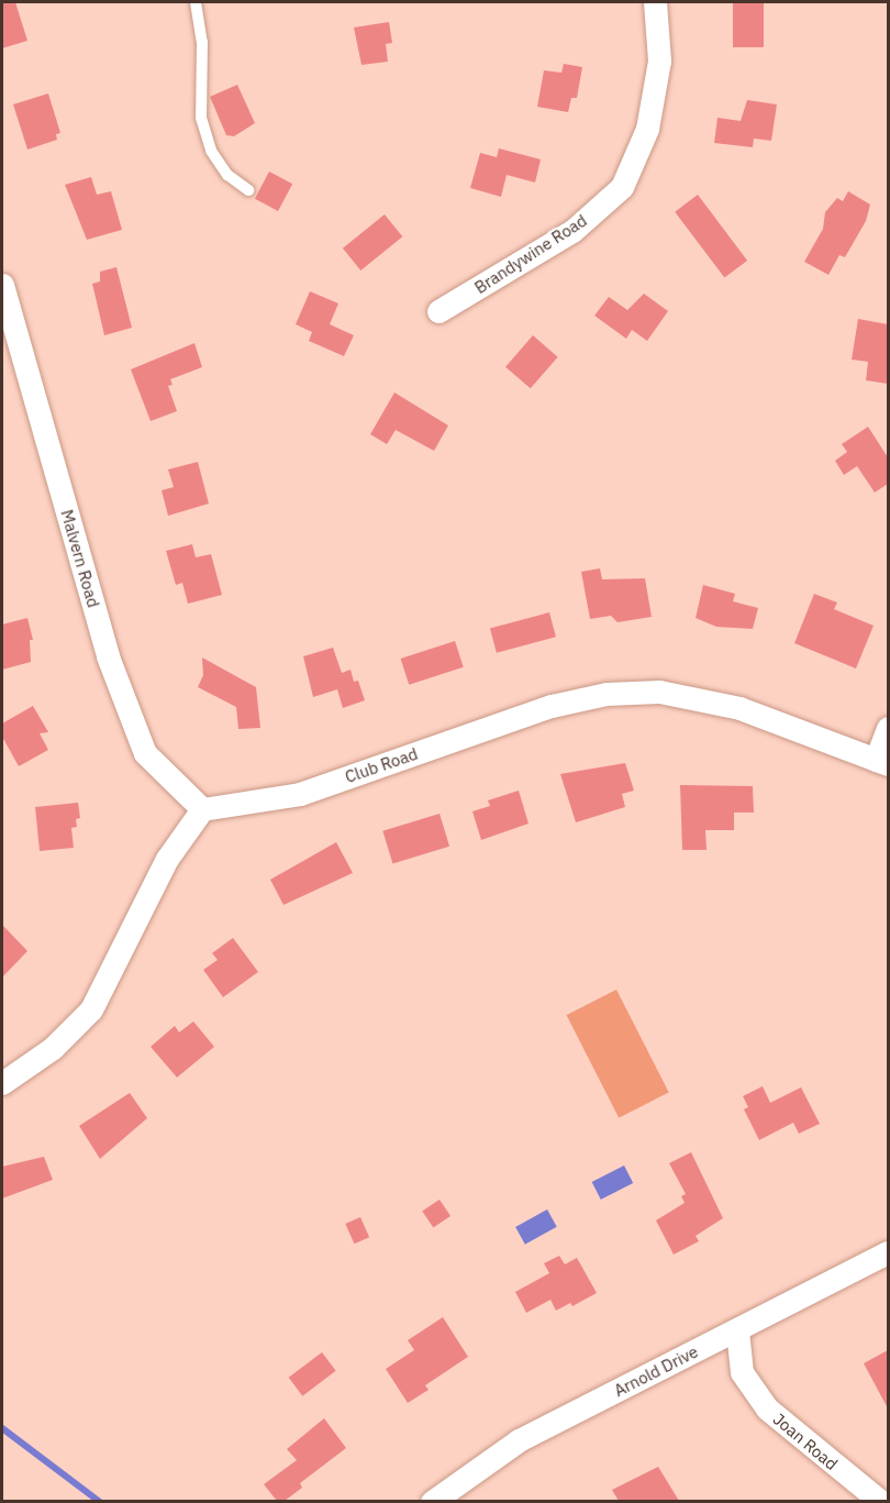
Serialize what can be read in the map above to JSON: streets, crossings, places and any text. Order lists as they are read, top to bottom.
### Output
{
  "streets": {
    "street": [
      "Brandywine Road",
      "Malvern Road",
      "Club Road",
      "Arnold Drive",
      "Joan Road"
    ]
  },
  "crossings": [
    ["Malvern Road", "Club Road"],
    ["Arnold Drive", "Joan Road"]
  ]
}
